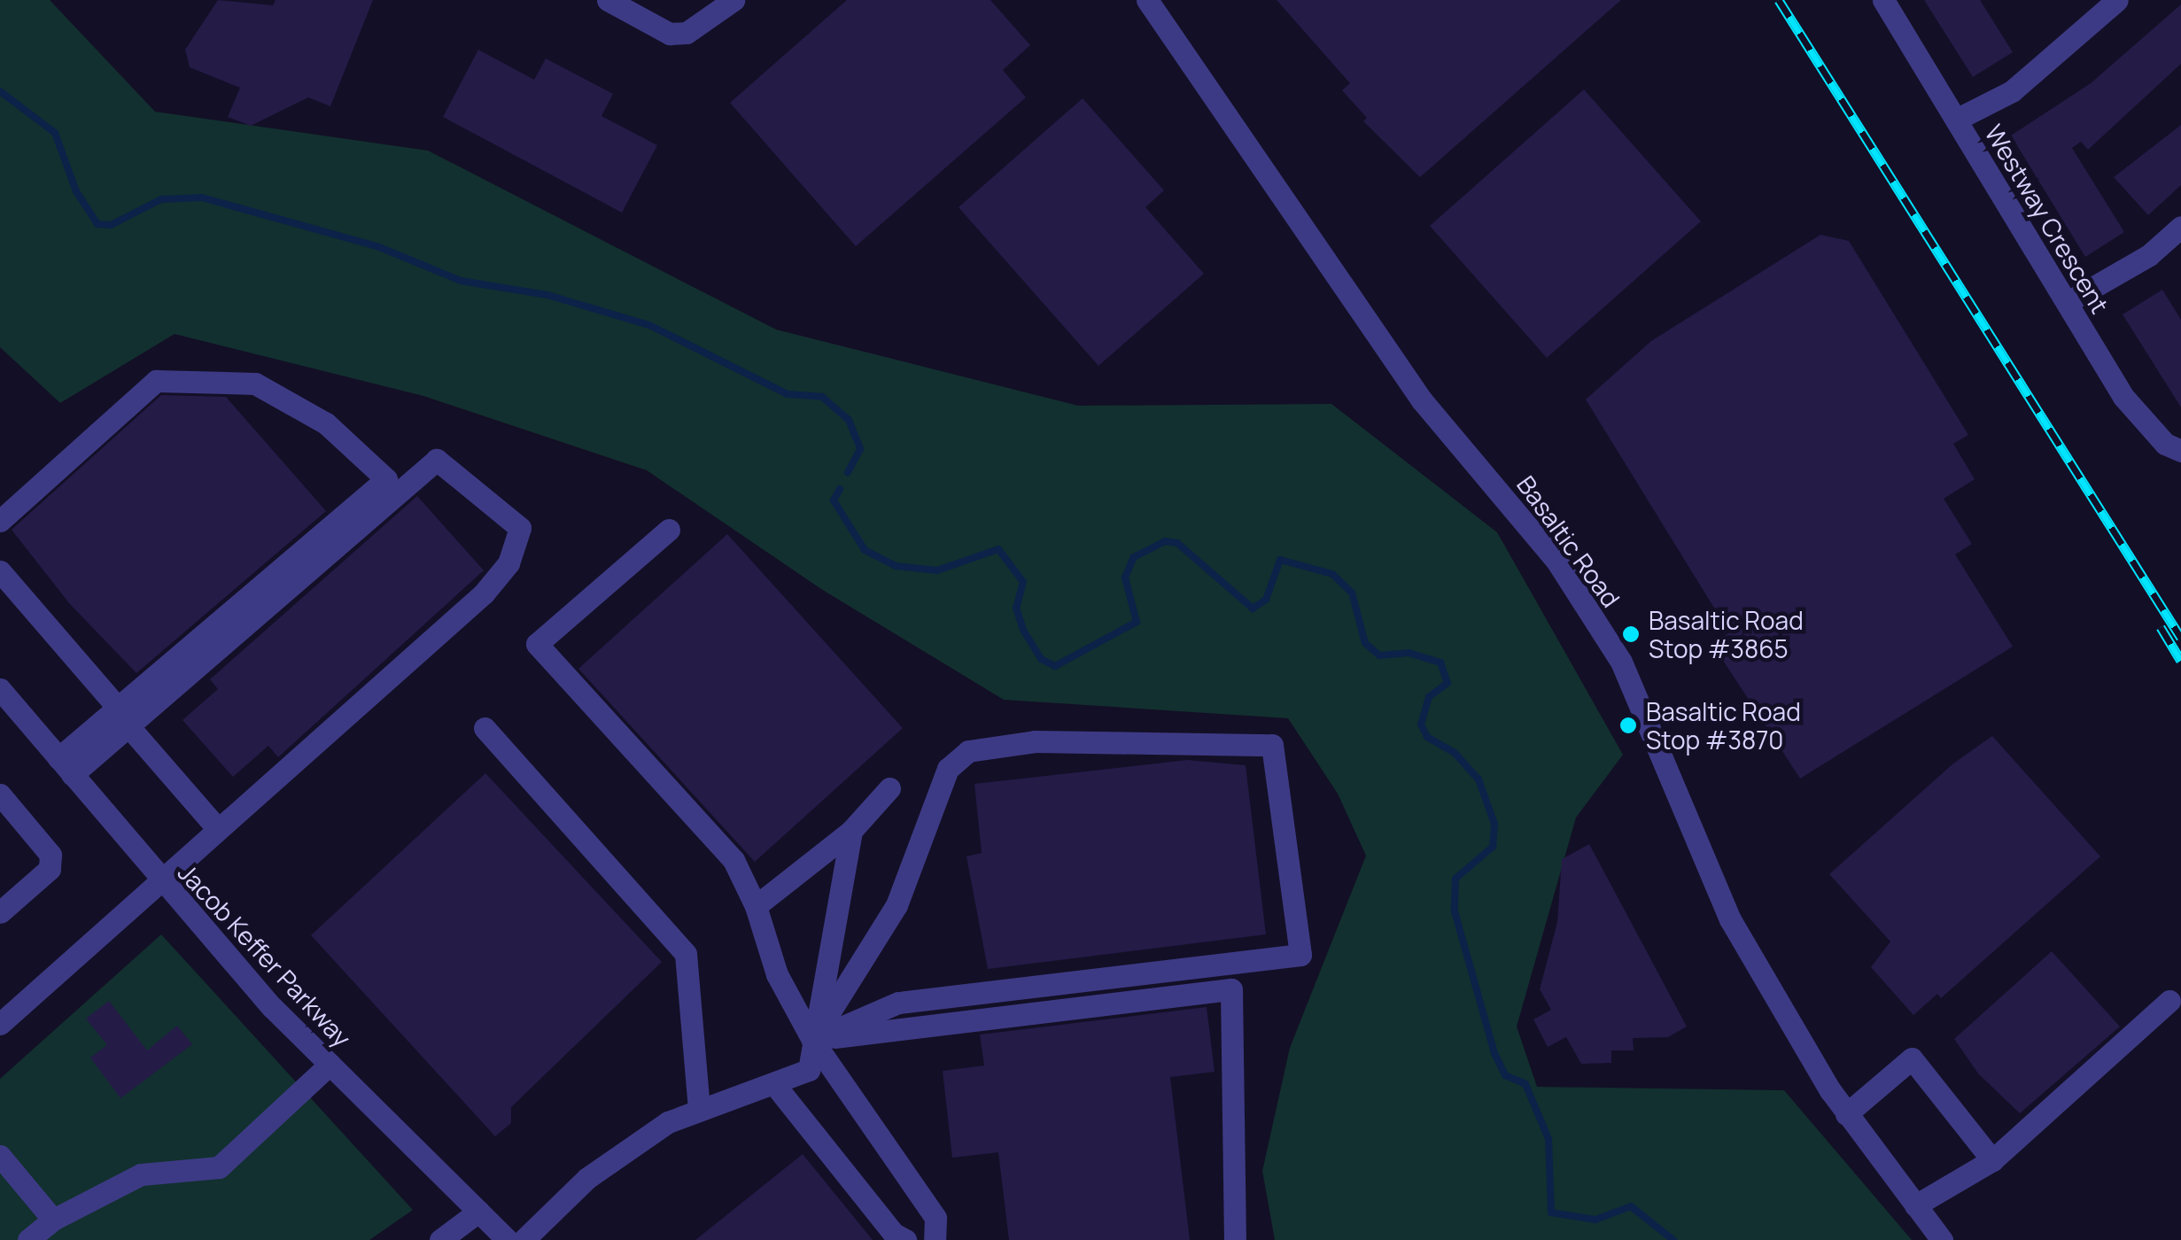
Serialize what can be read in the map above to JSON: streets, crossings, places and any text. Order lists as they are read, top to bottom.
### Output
{
  "streets": {
    "street": ["Westway Crescent", "Basaltic Road", "Jacob Keffer Parkway"]
  },
  "places": ["Basaltic Road Stop #3865", "Basaltic Road Stop #3870"]
}
